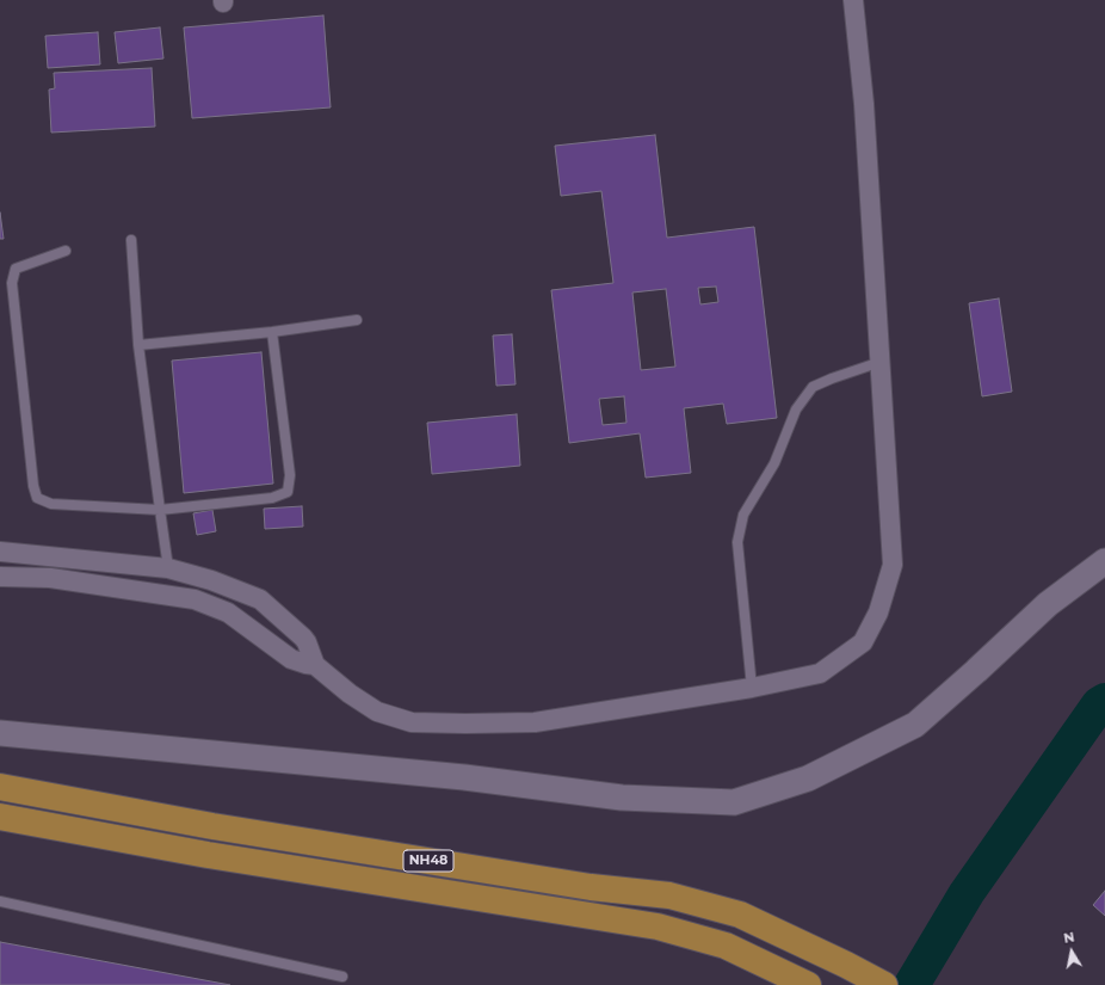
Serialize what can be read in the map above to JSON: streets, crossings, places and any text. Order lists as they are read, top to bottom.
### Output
{
  "streets": {
    "highway": ["NH48"]
  },
  "north": "top"
}
